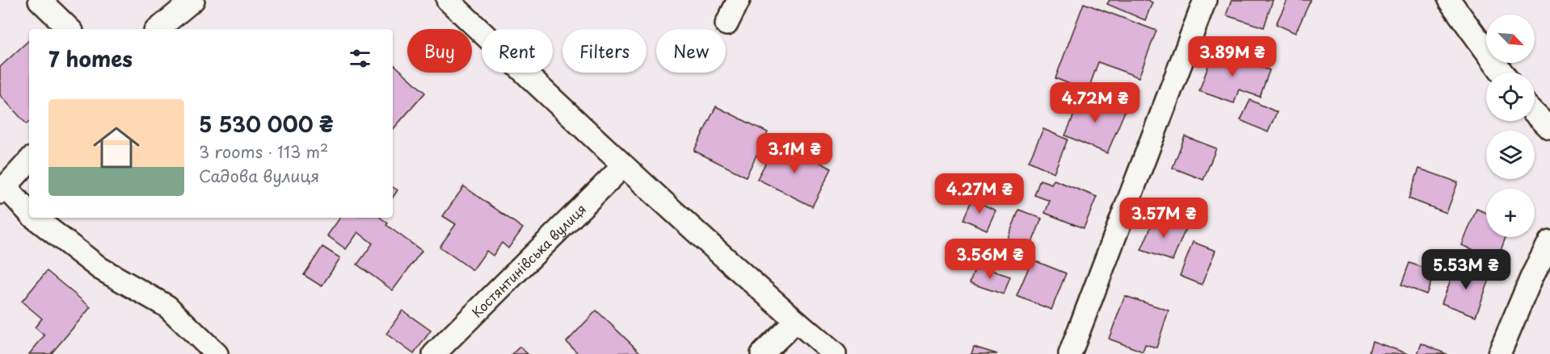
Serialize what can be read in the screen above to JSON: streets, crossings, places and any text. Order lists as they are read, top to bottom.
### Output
{
  "streets": {
    "street": ["Костянтинівська вулиця"]
  },
  "north": "bottom right",
  "page": {
    "map_buttons": "+",
    "chip": [
      "Buy",
      "Rent",
      "Filters",
      "New"
    ],
    "heading": "7 homes",
    "price": [
      "3.89M ₴",
      "4.72M ₴",
      "3.1M ₴",
      "4.27M ₴",
      "3.57M ₴",
      "3.56M ₴",
      "5.53M ₴"
    ],
    "list": [
      {
        "name": "5 530 000 ₴",
        "note": "3 rooms · 113 m² · Садова вулиця"
      }
    ]
  }
}
